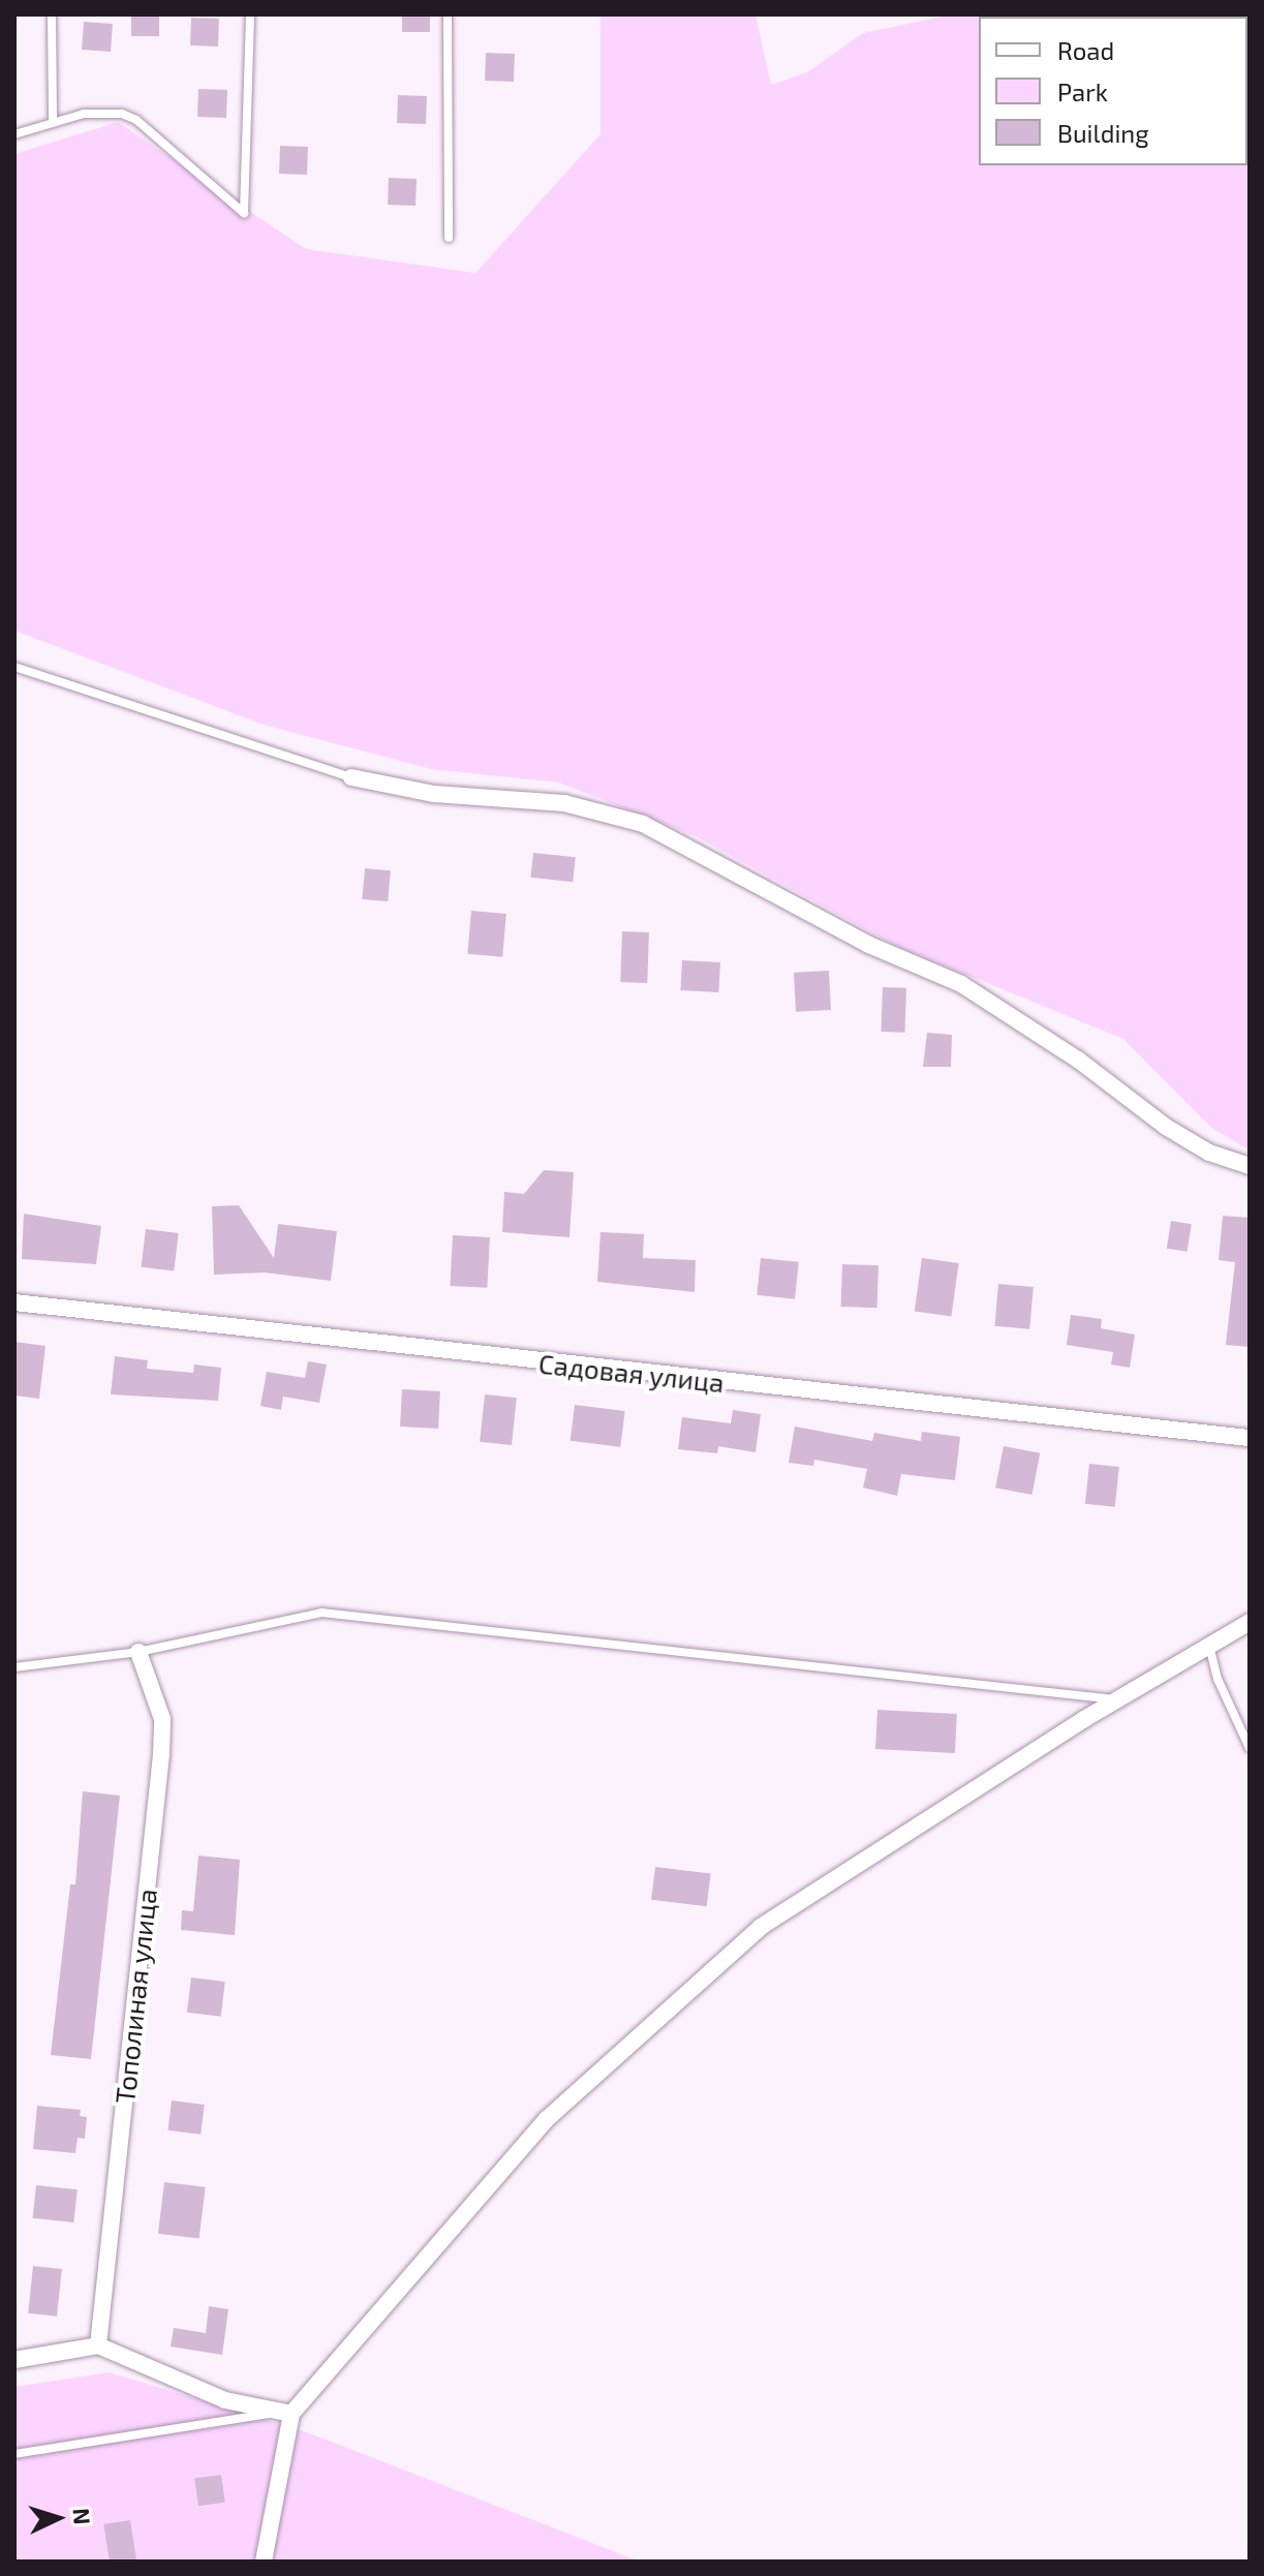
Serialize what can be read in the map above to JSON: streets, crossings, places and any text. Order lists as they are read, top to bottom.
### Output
{
  "streets": {
    "street": ["Садовая улица", "Тополиная улица"]
  },
  "legend": ["Road", "Park", "Building"],
  "north": "right"
}
